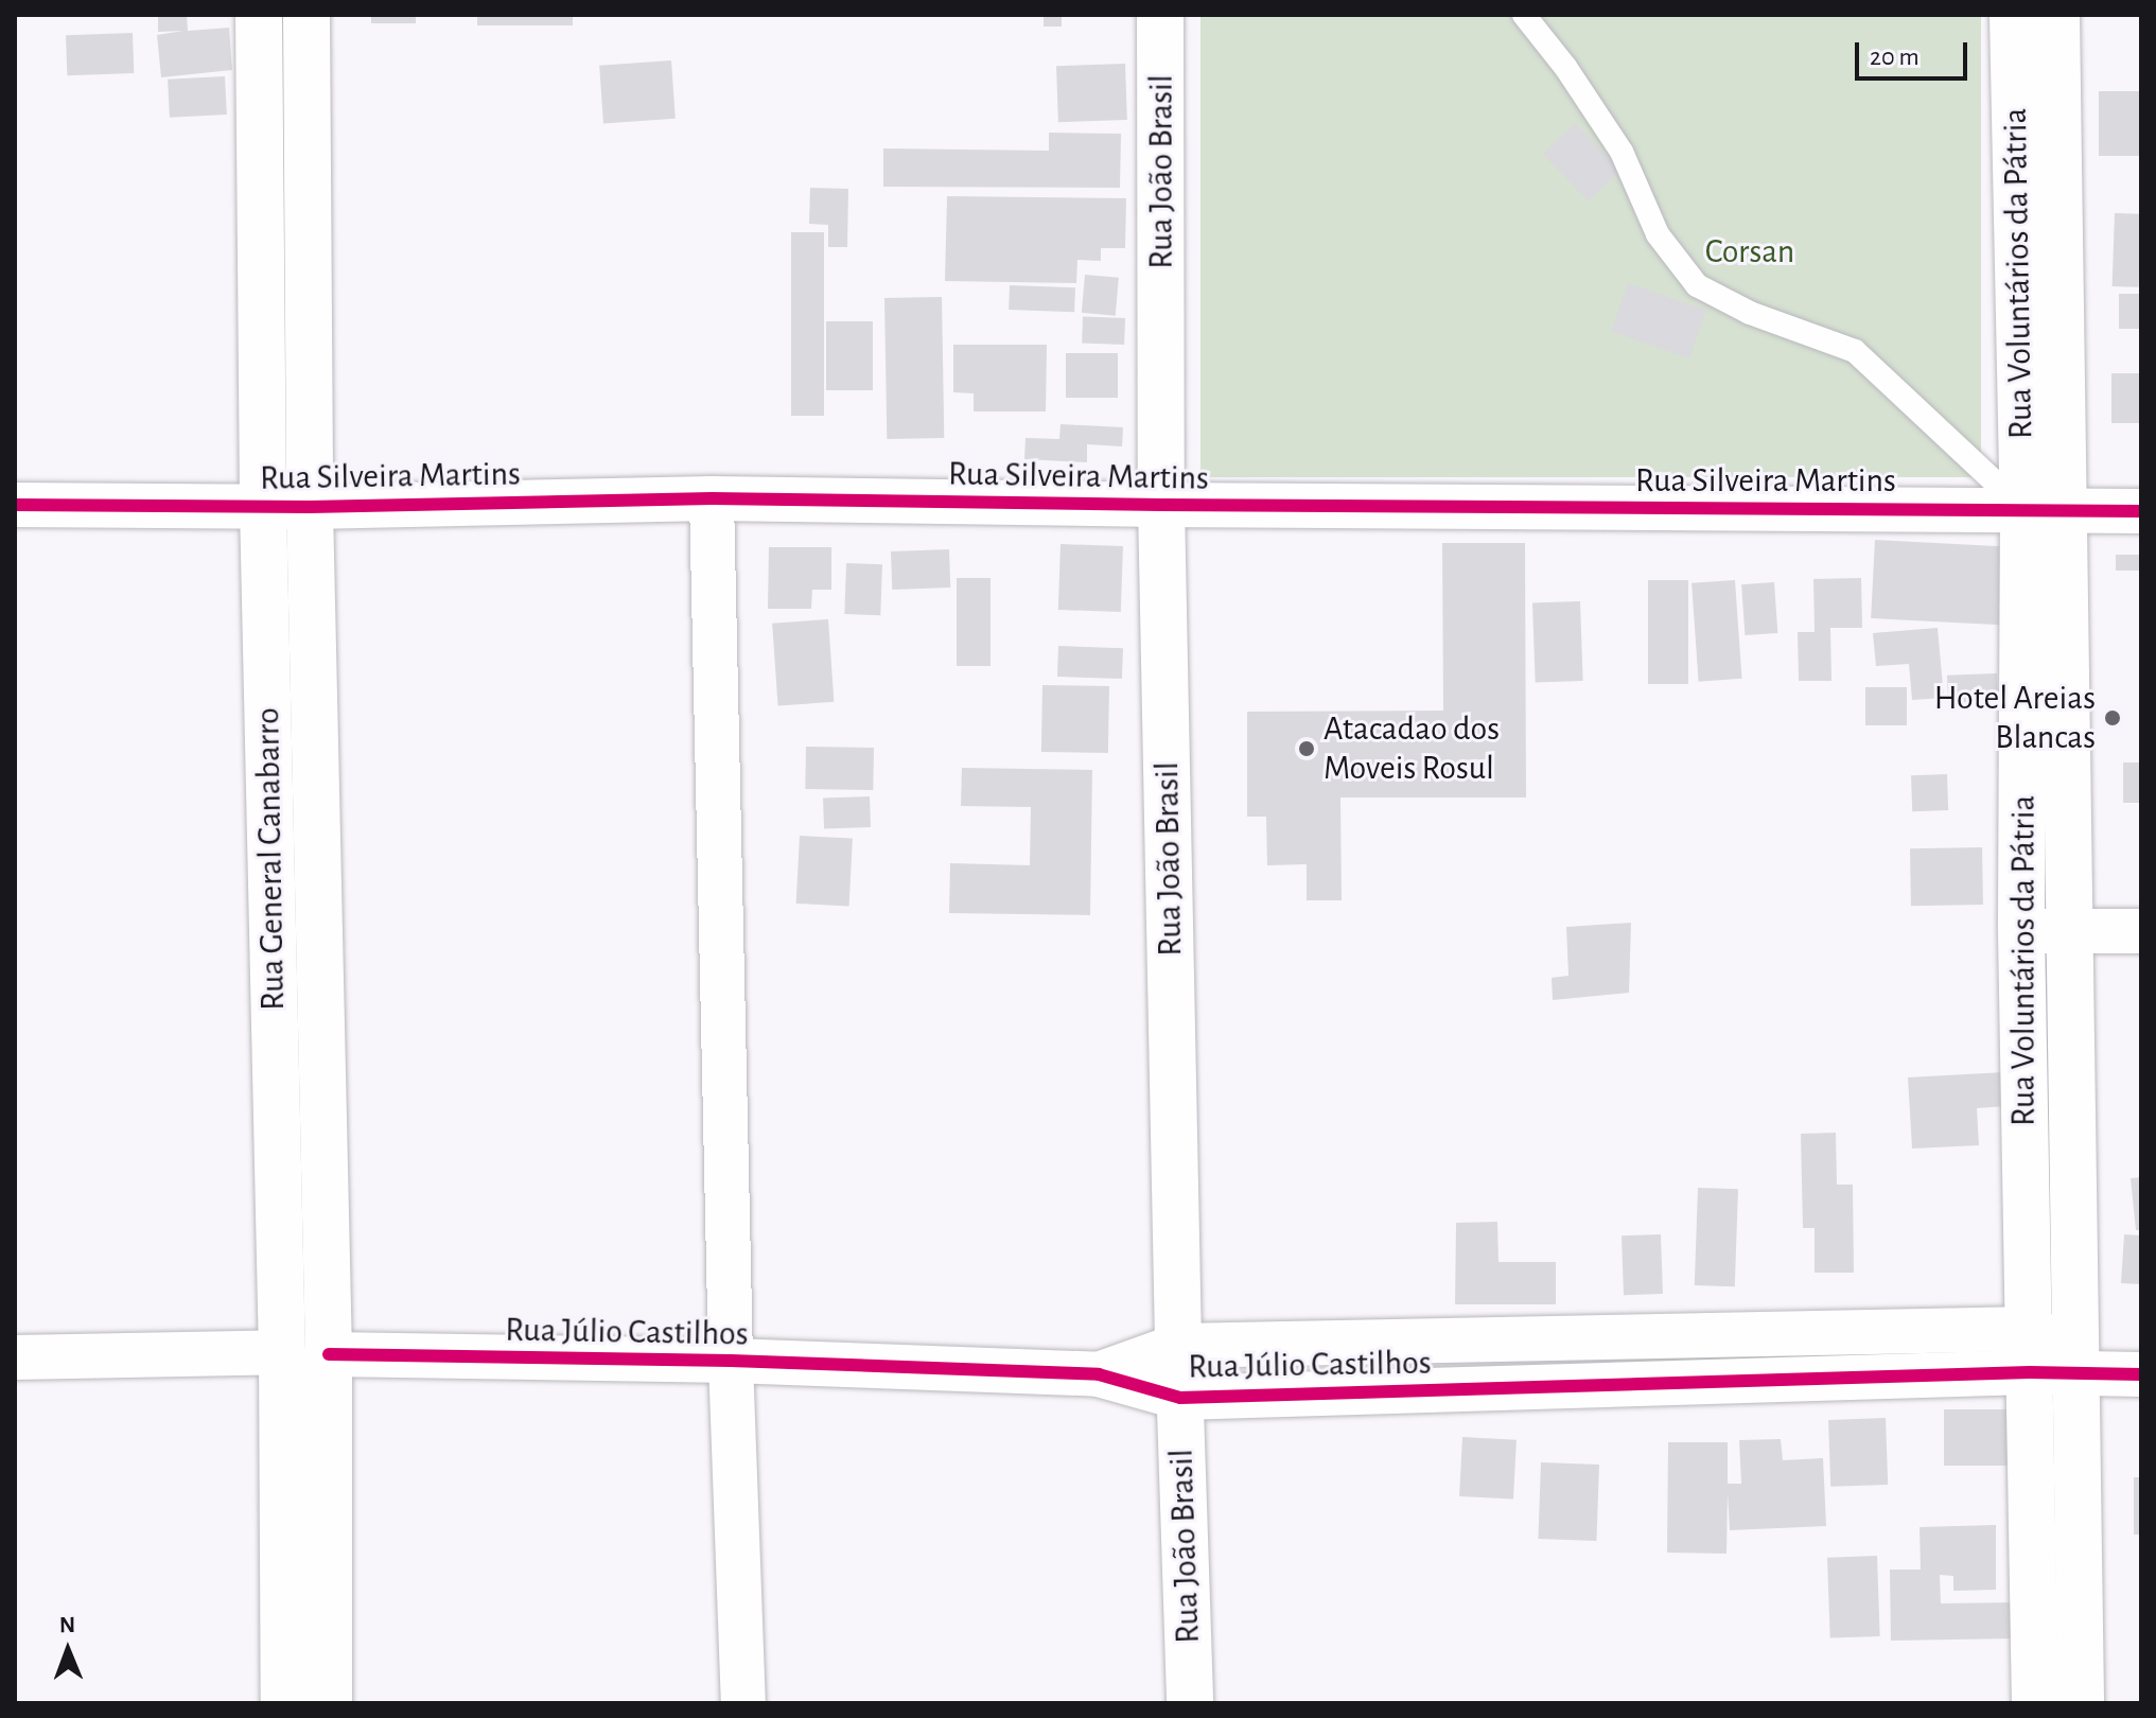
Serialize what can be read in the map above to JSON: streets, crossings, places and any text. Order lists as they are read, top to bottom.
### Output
{
  "streets": {
    "street": [
      "Rua João Brasil",
      "Rua Voluntários da Pátria",
      "Rua Silveira Martins",
      "Rua General Canabarro",
      "Rua Júlio Castilhos"
    ]
  },
  "crossings": [
    ["Rua João Brasil", "Rua Silveira Martins"],
    ["Rua João Brasil", "Rua Júlio Castilhos"],
    ["Rua Voluntários da Pátria", "Rua Silveira Martins"],
    ["Rua Voluntários da Pátria", "Rua Júlio Castilhos"],
    ["Rua Silveira Martins", "Rua General Canabarro"],
    ["Rua General Canabarro", "Rua Júlio Castilhos"]
  ],
  "parks": ["Corsan"],
  "places": ["Hotel Areias Blancas", "Atacadao dos Moveis Rosul"],
  "scale_bar": "20 m",
  "north": "top"
}
